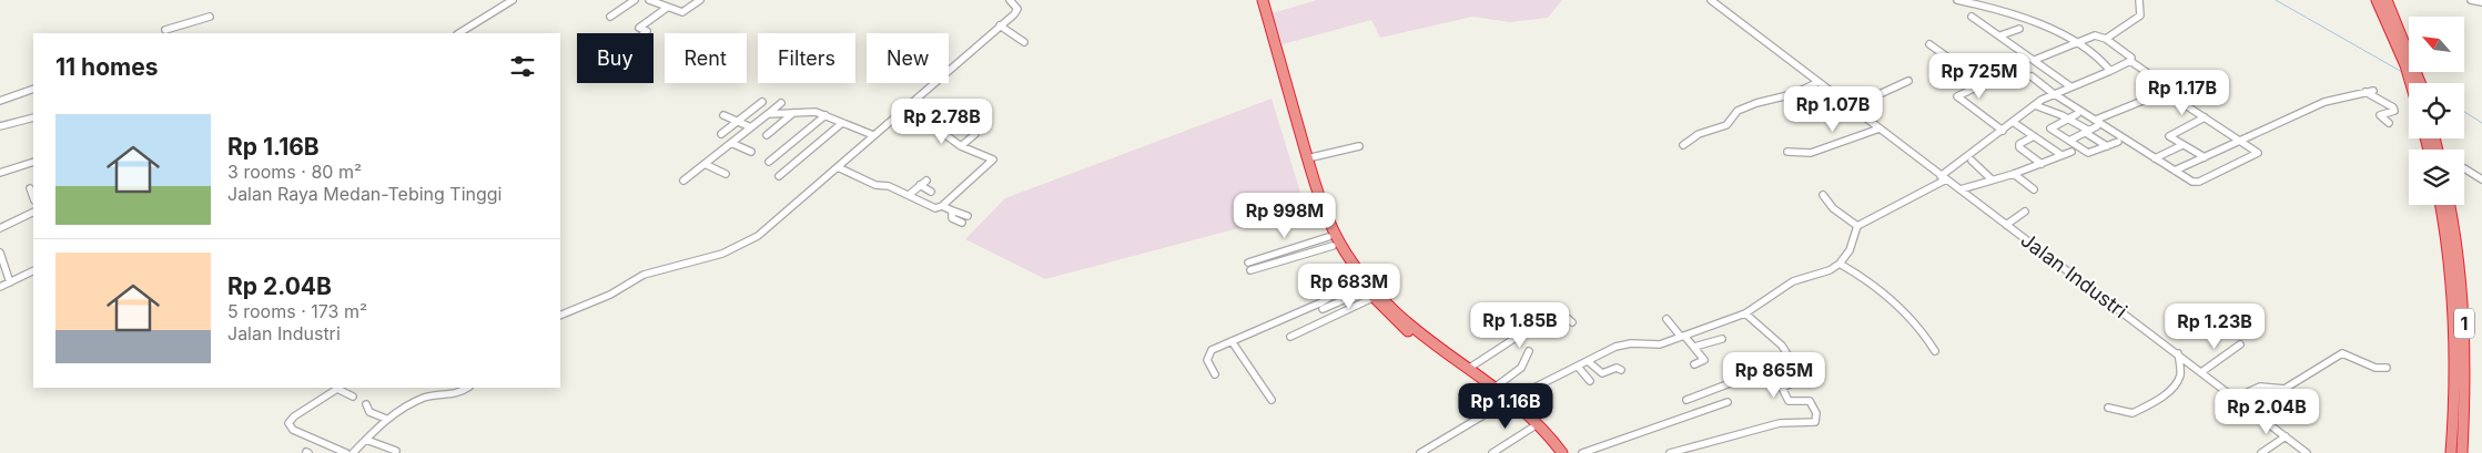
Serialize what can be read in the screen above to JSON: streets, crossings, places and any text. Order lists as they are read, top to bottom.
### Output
{
  "streets": {
    "highway": ["1"],
    "street": ["Jalan Industri"]
  },
  "north": "top left",
  "page": {
    "chip": [
      "Buy",
      "Rent",
      "Filters",
      "New"
    ],
    "heading": "11 homes",
    "price": [
      "Rp 725M",
      "Rp 1.17B",
      "Rp 1.07B",
      "Rp 2.78B",
      "Rp 998M",
      "Rp 683M",
      "Rp 1.85B",
      "Rp 1.23B",
      "Rp 865M",
      "Rp 1.16B",
      "Rp 2.04B"
    ],
    "list": [
      {
        "name": "Rp 1.16B",
        "note": "3 rooms · 80 m² · Jalan Raya Medan-Tebing Tinggi"
      },
      {
        "name": "Rp 2.04B",
        "note": "5 rooms · 173 m² · Jalan Industri"
      }
    ]
  }
}
